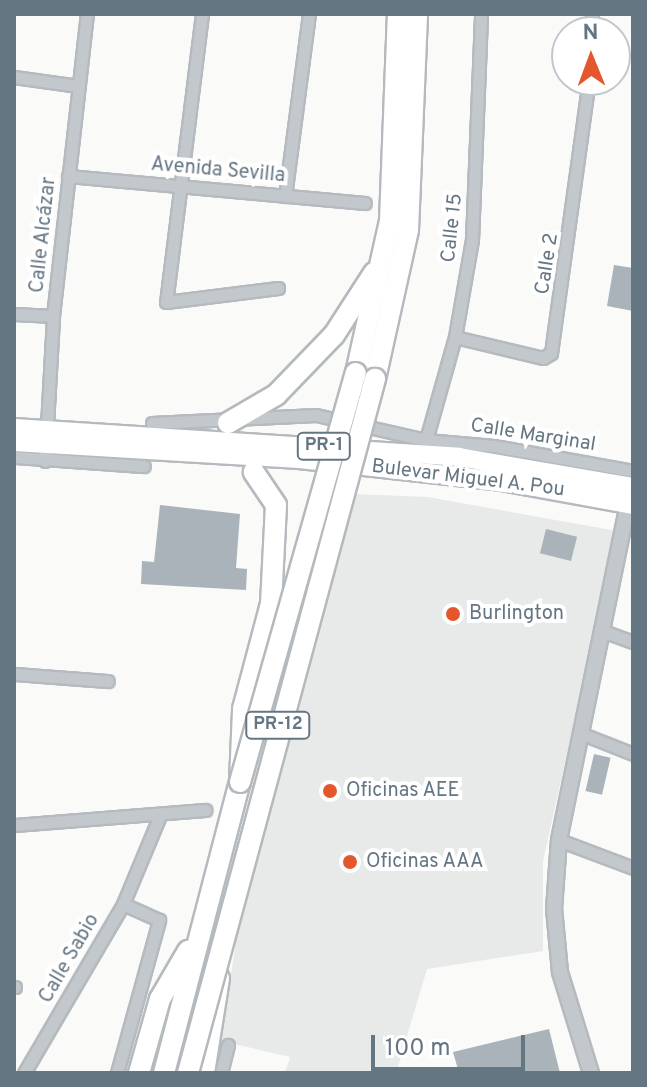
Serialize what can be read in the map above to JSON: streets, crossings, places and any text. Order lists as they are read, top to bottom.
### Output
{
  "streets": {
    "highway": ["PR-12"],
    "main road": ["PR-1", "Bulevar Miguel A. Pou"],
    "street": [
      "Avenida Sevilla",
      "Calle 15",
      "Calle Alcázar",
      "Calle 2",
      "Calle Marginal",
      "Calle Sabio"
    ]
  },
  "crossings": [
    ["Avenida Sevilla", "Calle Alcázar"],
    ["Calle 15", "Calle 2"],
    ["Calle 15", "Calle Marginal"],
    ["Calle Alcázar", "Bulevar Miguel A. Pou"],
    ["Calle Marginal", "Bulevar Miguel A. Pou"]
  ],
  "places": ["Burlington", "Oficinas AEE", "Oficinas AAA"],
  "scale_bar": "100 m",
  "north": "top"
}
